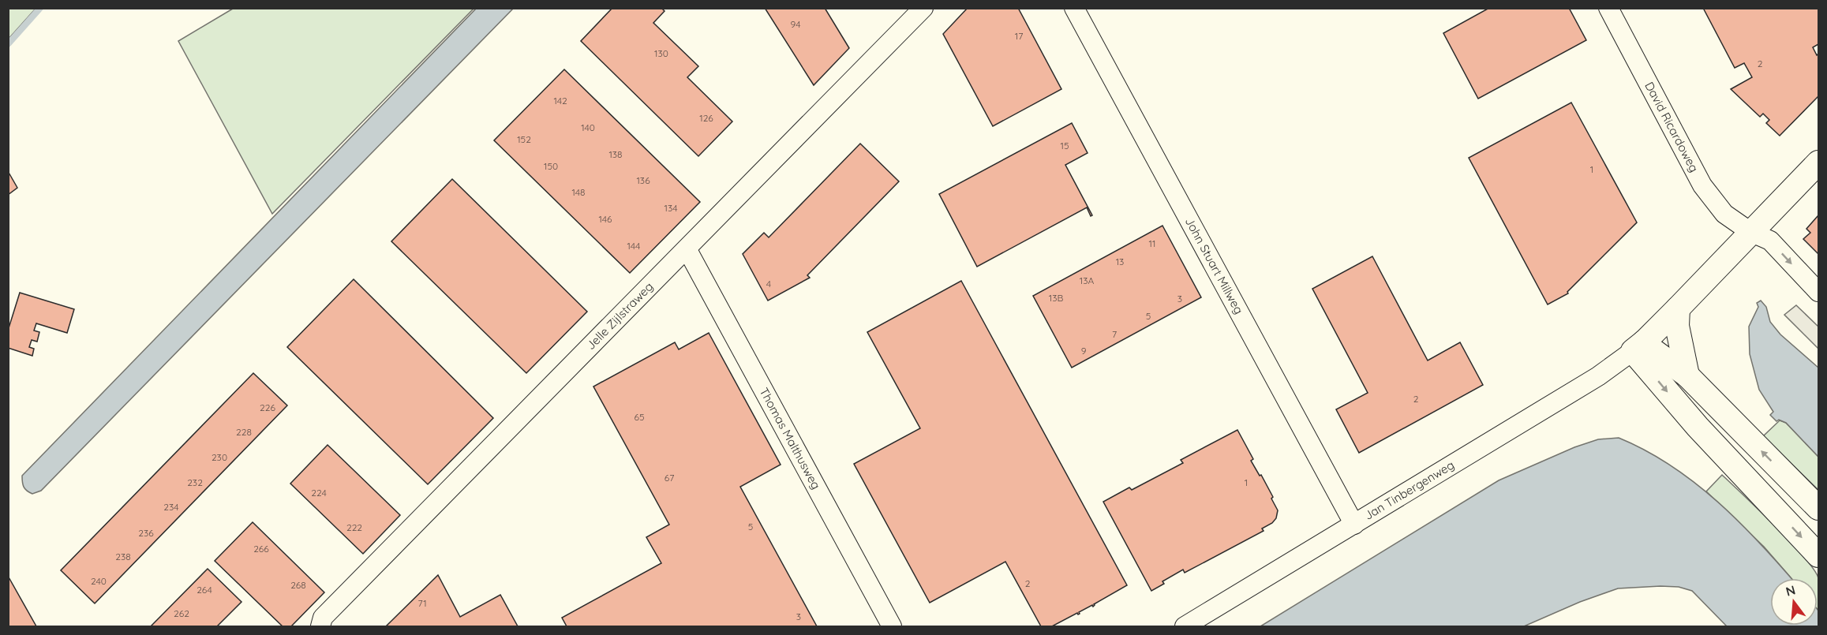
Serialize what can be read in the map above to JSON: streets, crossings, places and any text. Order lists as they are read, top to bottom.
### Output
{
  "streets": {
    "street": [
      "David Ricardoweg",
      "John Stuart Millweg",
      "Jelle Zijlstraweg",
      "Thomas Malthusweg",
      "Jan Tinbergenweg"
    ]
  },
  "crossings": [
    ["David Ricardoweg", "Jan Tinbergenweg"],
    ["John Stuart Millweg", "Jan Tinbergenweg"],
    ["Jelle Zijlstraweg", "Thomas Malthusweg"]
  ],
  "house_numbers": [
    "94",
    "17",
    "130",
    "2",
    "142",
    "126",
    "140",
    "152",
    "15",
    "138",
    "150",
    "1",
    "136",
    "148",
    "134",
    "146",
    "11",
    "144",
    "13",
    "13A",
    "4",
    "13B",
    "3",
    "5",
    "7",
    "9",
    "2",
    "226",
    "65",
    "228",
    "230",
    "67",
    "232",
    "1",
    "224",
    "234",
    "5",
    "222",
    "236",
    "266",
    "238",
    "240",
    "2",
    "268",
    "264",
    "71",
    "262",
    "3"
  ],
  "north": "top"
}
